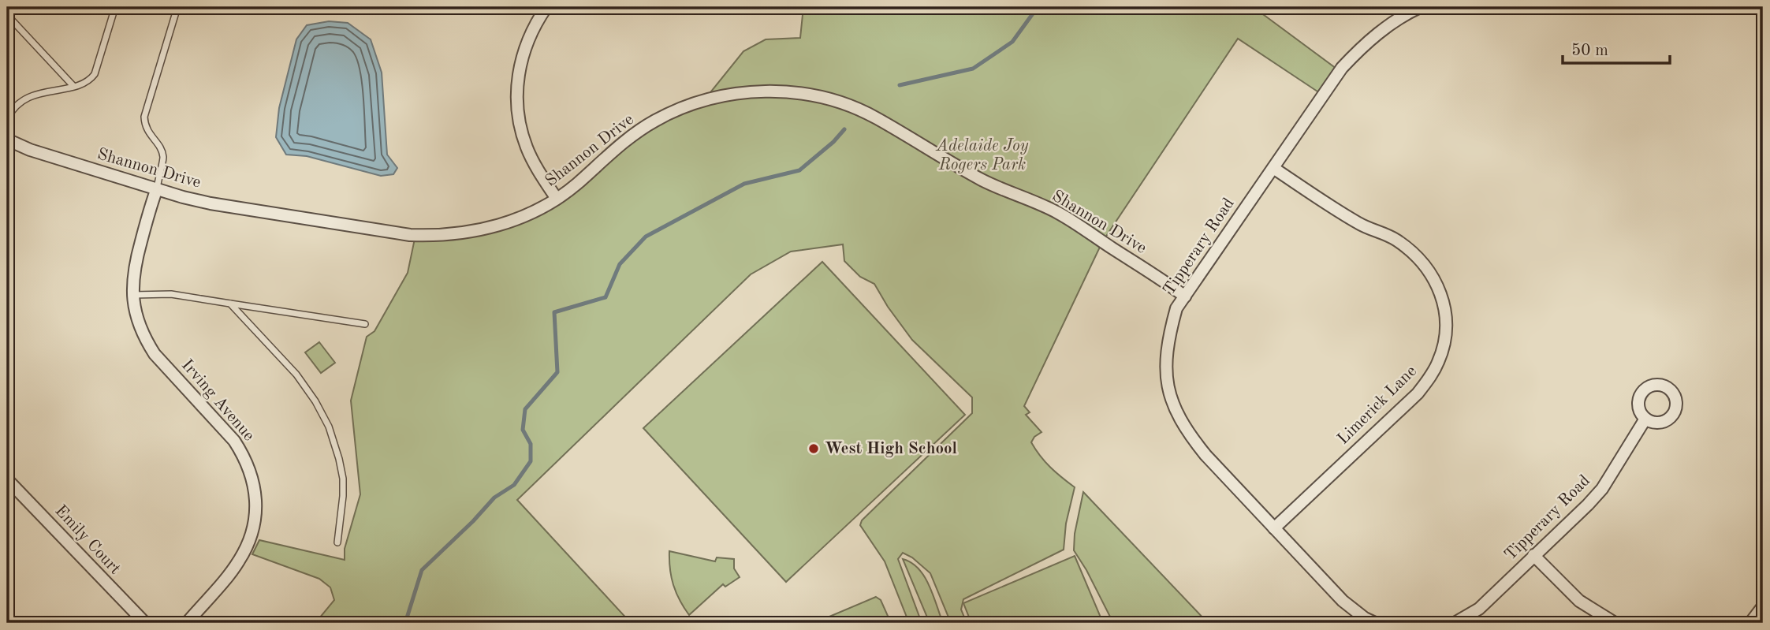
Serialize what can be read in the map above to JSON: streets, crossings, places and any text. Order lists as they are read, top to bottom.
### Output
{
  "streets": {
    "street": [
      "Shannon Drive",
      "Tipperary Road",
      "Irving Avenue",
      "Limerick Lane",
      "Emily Court"
    ]
  },
  "crossings": [
    ["Shannon Drive", "Tipperary Road"],
    ["Shannon Drive", "Irving Avenue"],
    ["Tipperary Road", "Limerick Lane"]
  ],
  "parks": ["Adelaide Joy Rogers Park"],
  "places": ["West High School"],
  "scale_bar": "50 m"
}
